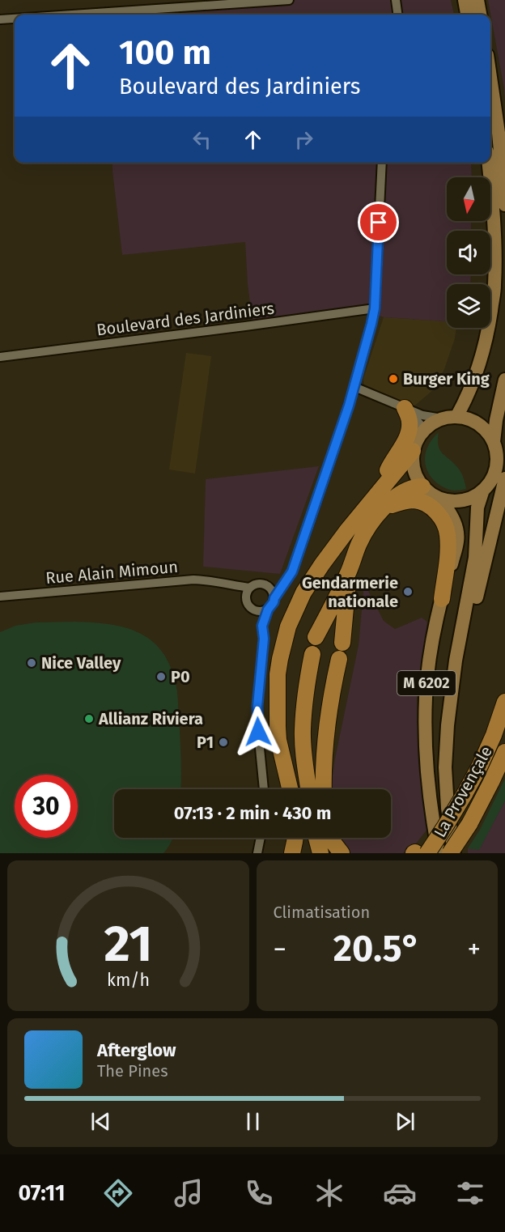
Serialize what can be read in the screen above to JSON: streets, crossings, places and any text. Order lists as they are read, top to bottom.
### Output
{
  "streets": {
    "highway": ["La Provençale"],
    "main road": ["M 6202"],
    "street": ["Boulevard des Jardiniers", "Rue Alain Mimoun"]
  },
  "places": [
    "Burger King",
    "Gendarmerie nationale",
    "Nice Valley",
    "P0",
    "Allianz Riviera",
    "P1"
  ],
  "north": "bottom",
  "page": {
    "turn": ["100 m", "Boulevard des Jardiniers"],
    "limit": "30",
    "trip": "07:13 · 2 min · 430 m",
    "tile": "Climatisation",
    "heat": ["−", "20.5°", "+"],
    "song": ["Afterglow", "The Pines"],
    "tabs": "07:11",
    "gauge": ["21", "km/h"]
  }
}
